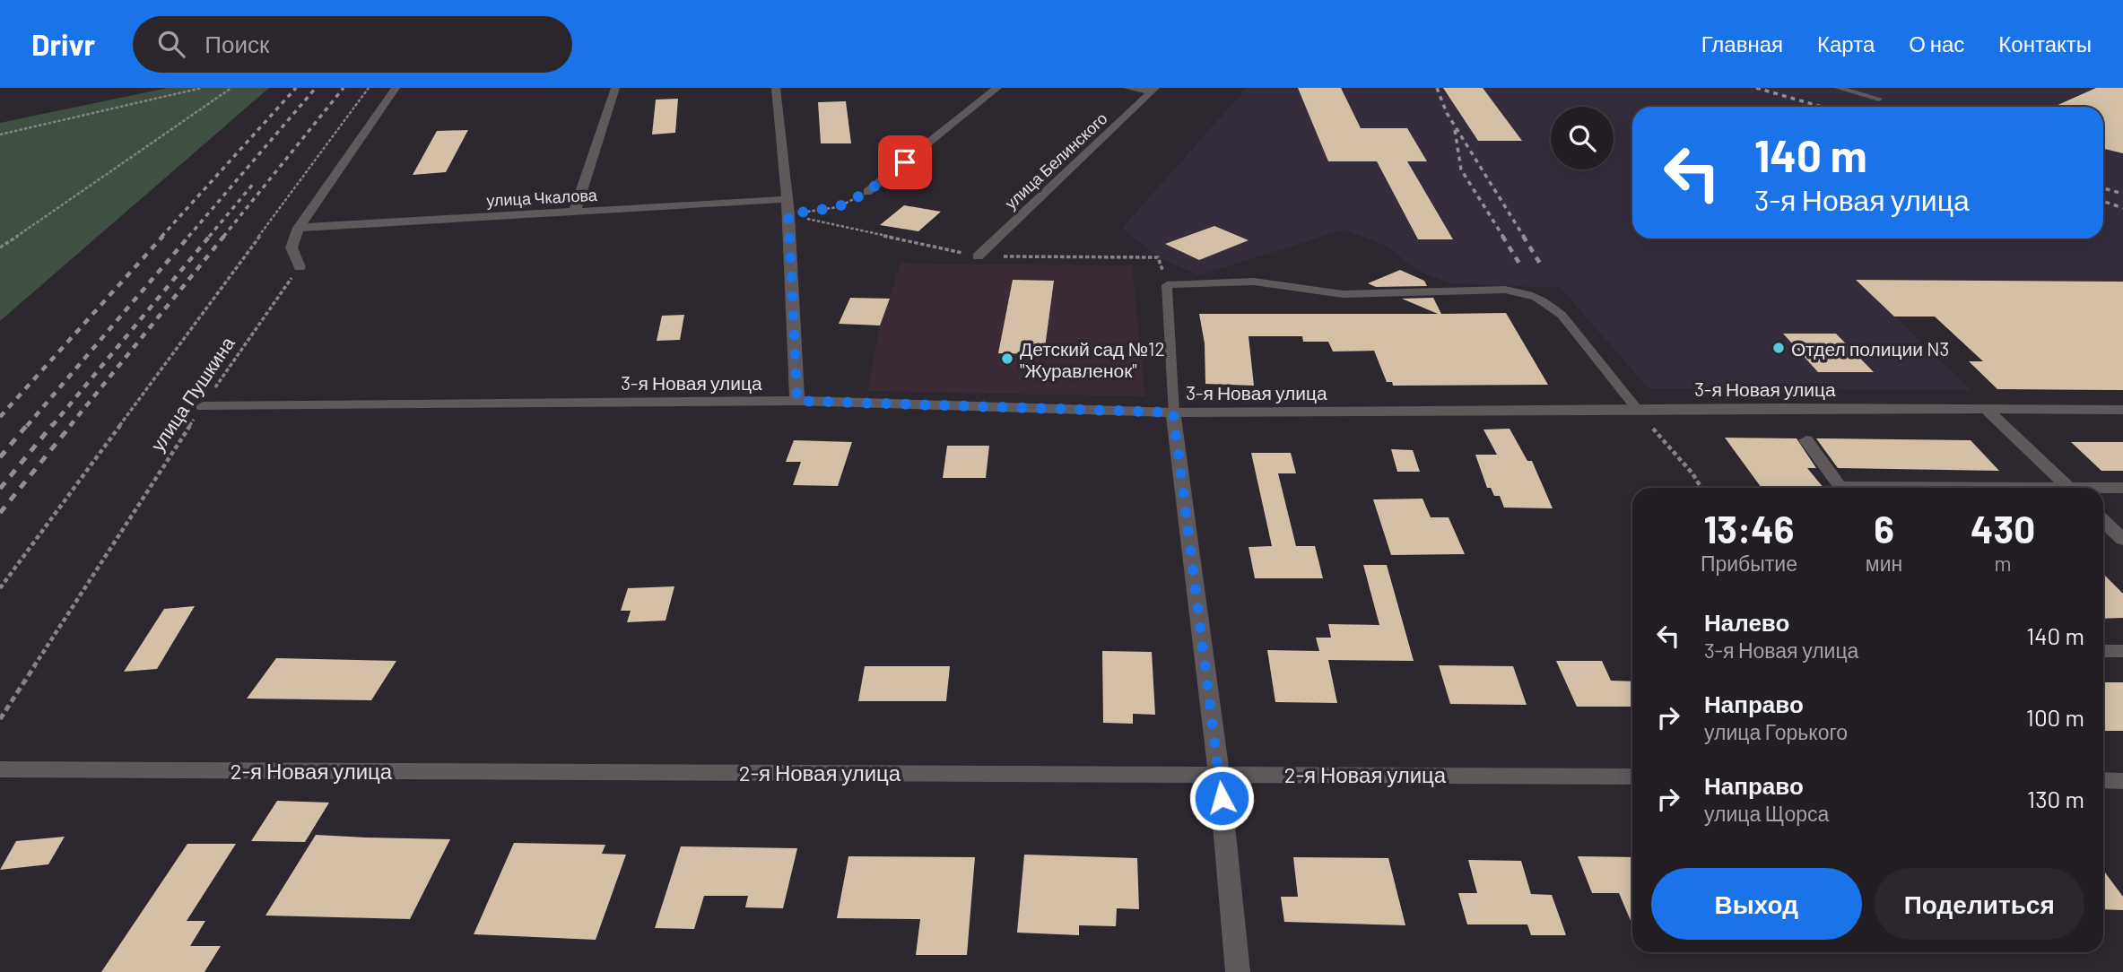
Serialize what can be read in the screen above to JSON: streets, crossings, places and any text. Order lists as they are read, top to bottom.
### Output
{
  "streets": {
    "street": [
      "улица Белинского",
      "улица Чкалова",
      "3-я Новая улица",
      "2-я Новая улица"
    ],
    "path": ["улица Пушкина"]
  },
  "crossings": [
    ["3-я Новая улица", "улица Пушкина"]
  ],
  "places": ["Отдел полиции N3", "Детский сад №12 \"Журавленок\""],
  "page": {
    "header": "Drivr",
    "search": "Поиск",
    "nav": [
      "Главная",
      "Карта",
      "О нас",
      "Контакты"
    ],
    "turn": ["140 m", "3-я Новая улица"],
    "eta": [
      "13:46",
      "Прибытие",
      "6",
      "мин",
      "430",
      "m"
    ],
    "list": [
      {
        "name": "Налево",
        "note": "3-я Новая улица",
        "value": "140 m"
      },
      {
        "name": "Направо",
        "note": "улица Горького",
        "value": "100 m"
      },
      {
        "name": "Направо",
        "note": "улица Щорса",
        "value": "130 m"
      }
    ],
    "buttons": ["Выход", "Поделиться"]
  }
}
